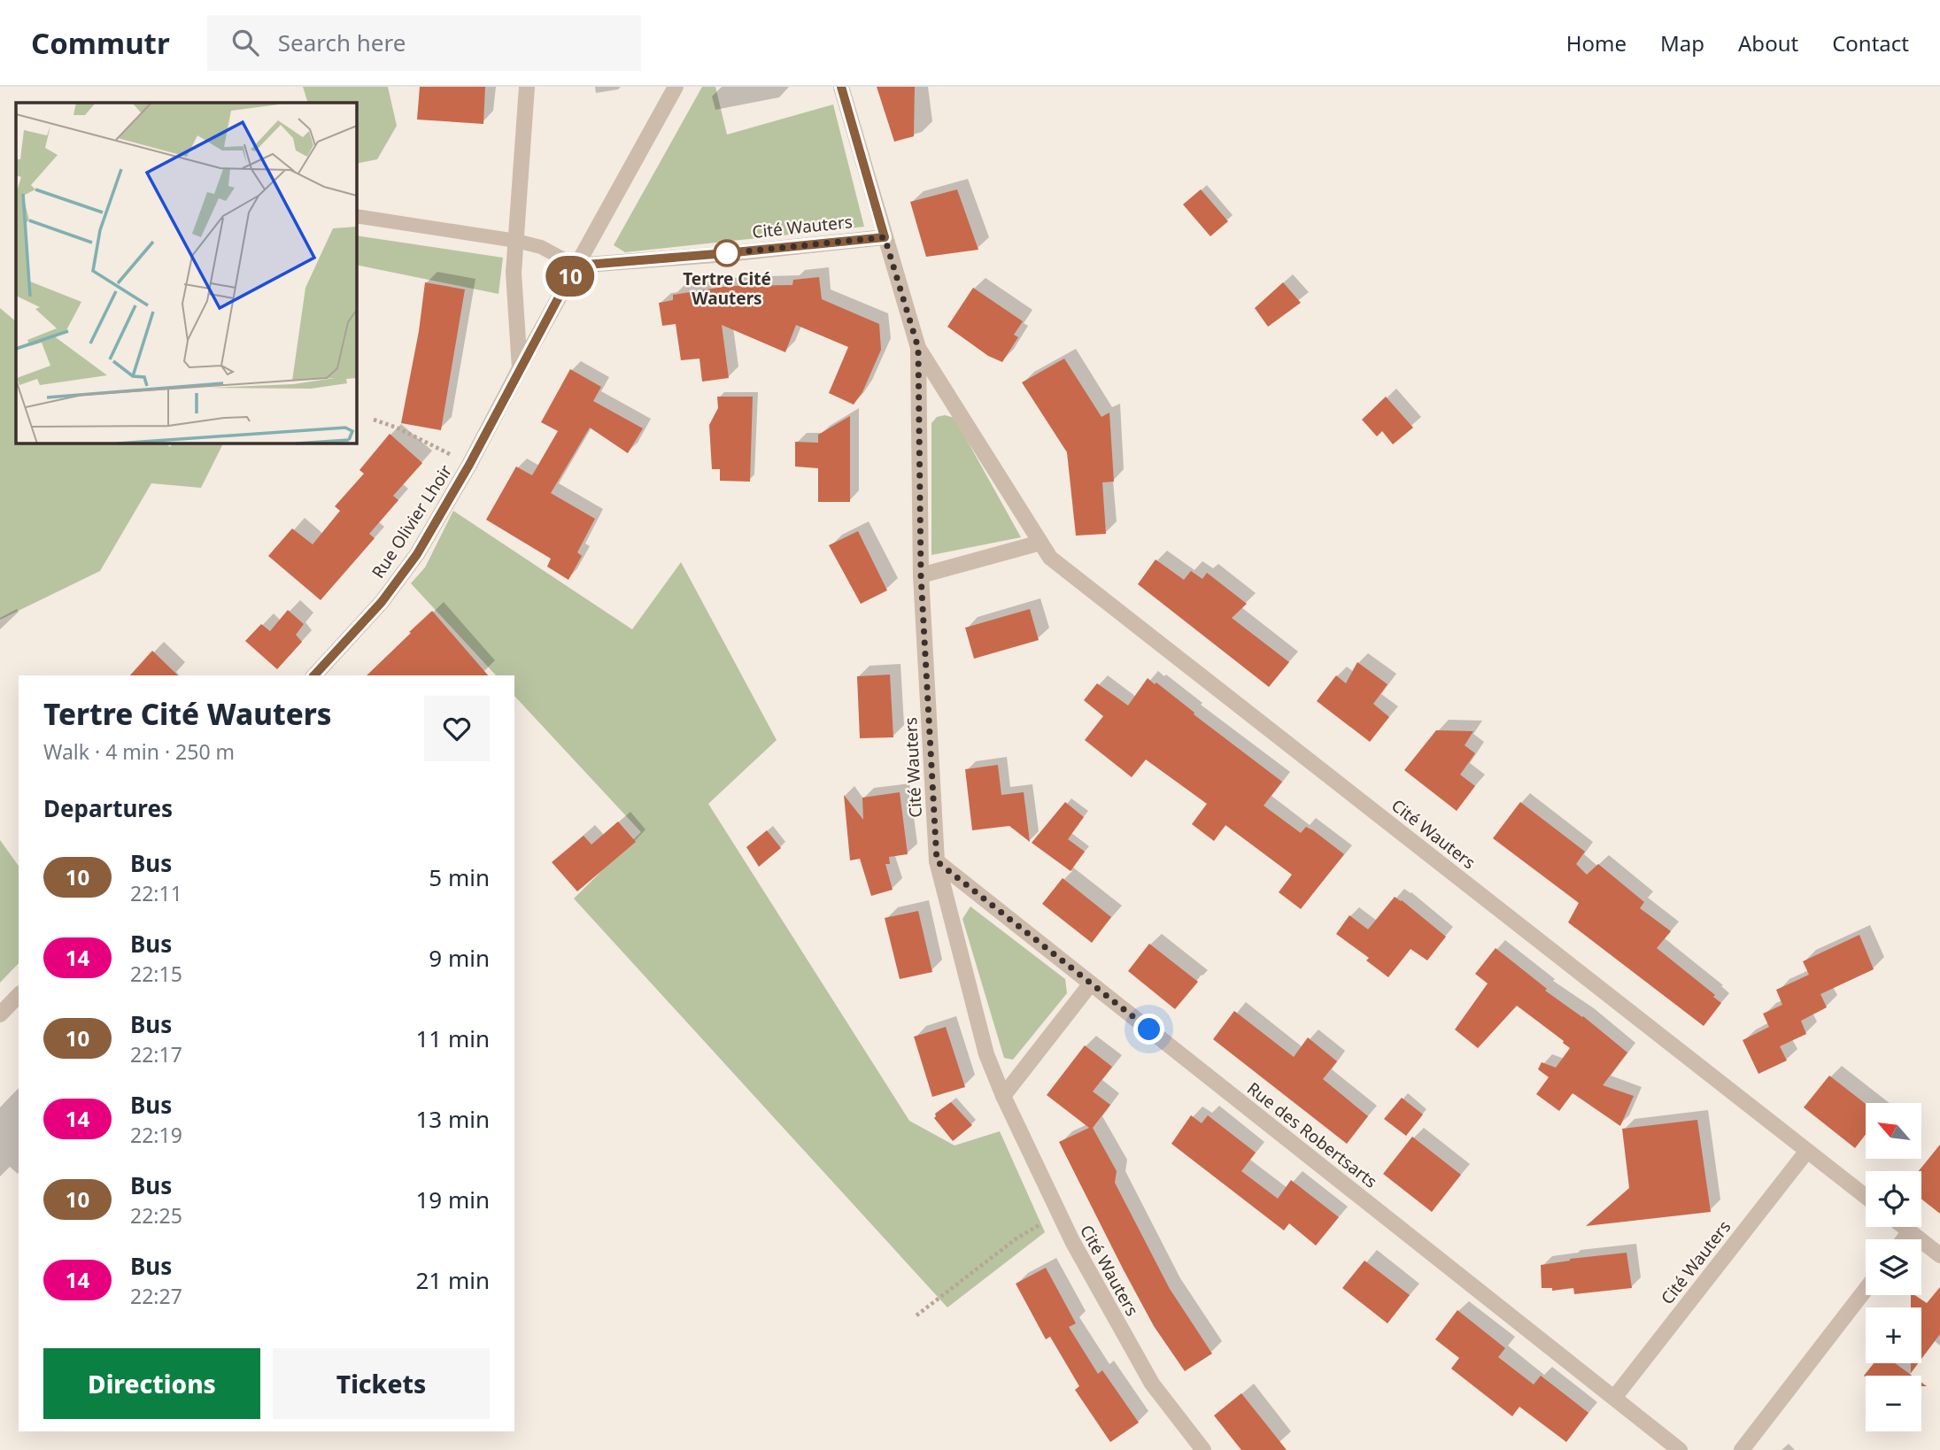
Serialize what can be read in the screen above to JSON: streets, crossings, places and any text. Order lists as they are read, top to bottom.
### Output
{
  "streets": {
    "street": ["Cité Wauters", "Rue Olivier Lhoir", "Rue des Robertsarts"]
  },
  "crossings": [
    ["Cité Wauters", "Rue Olivier Lhoir"],
    ["Cité Wauters", "Rue des Robertsarts"]
  ],
  "places": ["Tertre Cité Wauters"],
  "lines": ["bus line 10"],
  "north": "top left",
  "page": {
    "header": "Commutr",
    "search": "Search here",
    "nav": [
      "Home",
      "Map",
      "About",
      "Contact"
    ],
    "on_map": "10",
    "heading": [
      ["Tertre Cité Wauters", "Walk · 4 min · 250 m"],
      "Departures"
    ],
    "list": [
      {
        "mark": "10",
        "name": "Bus",
        "note": "22:11",
        "value": "5 min"
      },
      {
        "mark": "14",
        "name": "Bus",
        "note": "22:15",
        "value": "9 min"
      },
      {
        "mark": "10",
        "name": "Bus",
        "note": "22:17",
        "value": "11 min"
      },
      {
        "mark": "14",
        "name": "Bus",
        "note": "22:19",
        "value": "13 min"
      },
      {
        "mark": "10",
        "name": "Bus",
        "note": "22:25",
        "value": "19 min"
      },
      {
        "mark": "14",
        "name": "Bus",
        "note": "22:27",
        "value": "21 min"
      }
    ],
    "map_buttons": ["+", "−"],
    "buttons": ["Directions", "Tickets"]
  }
}
